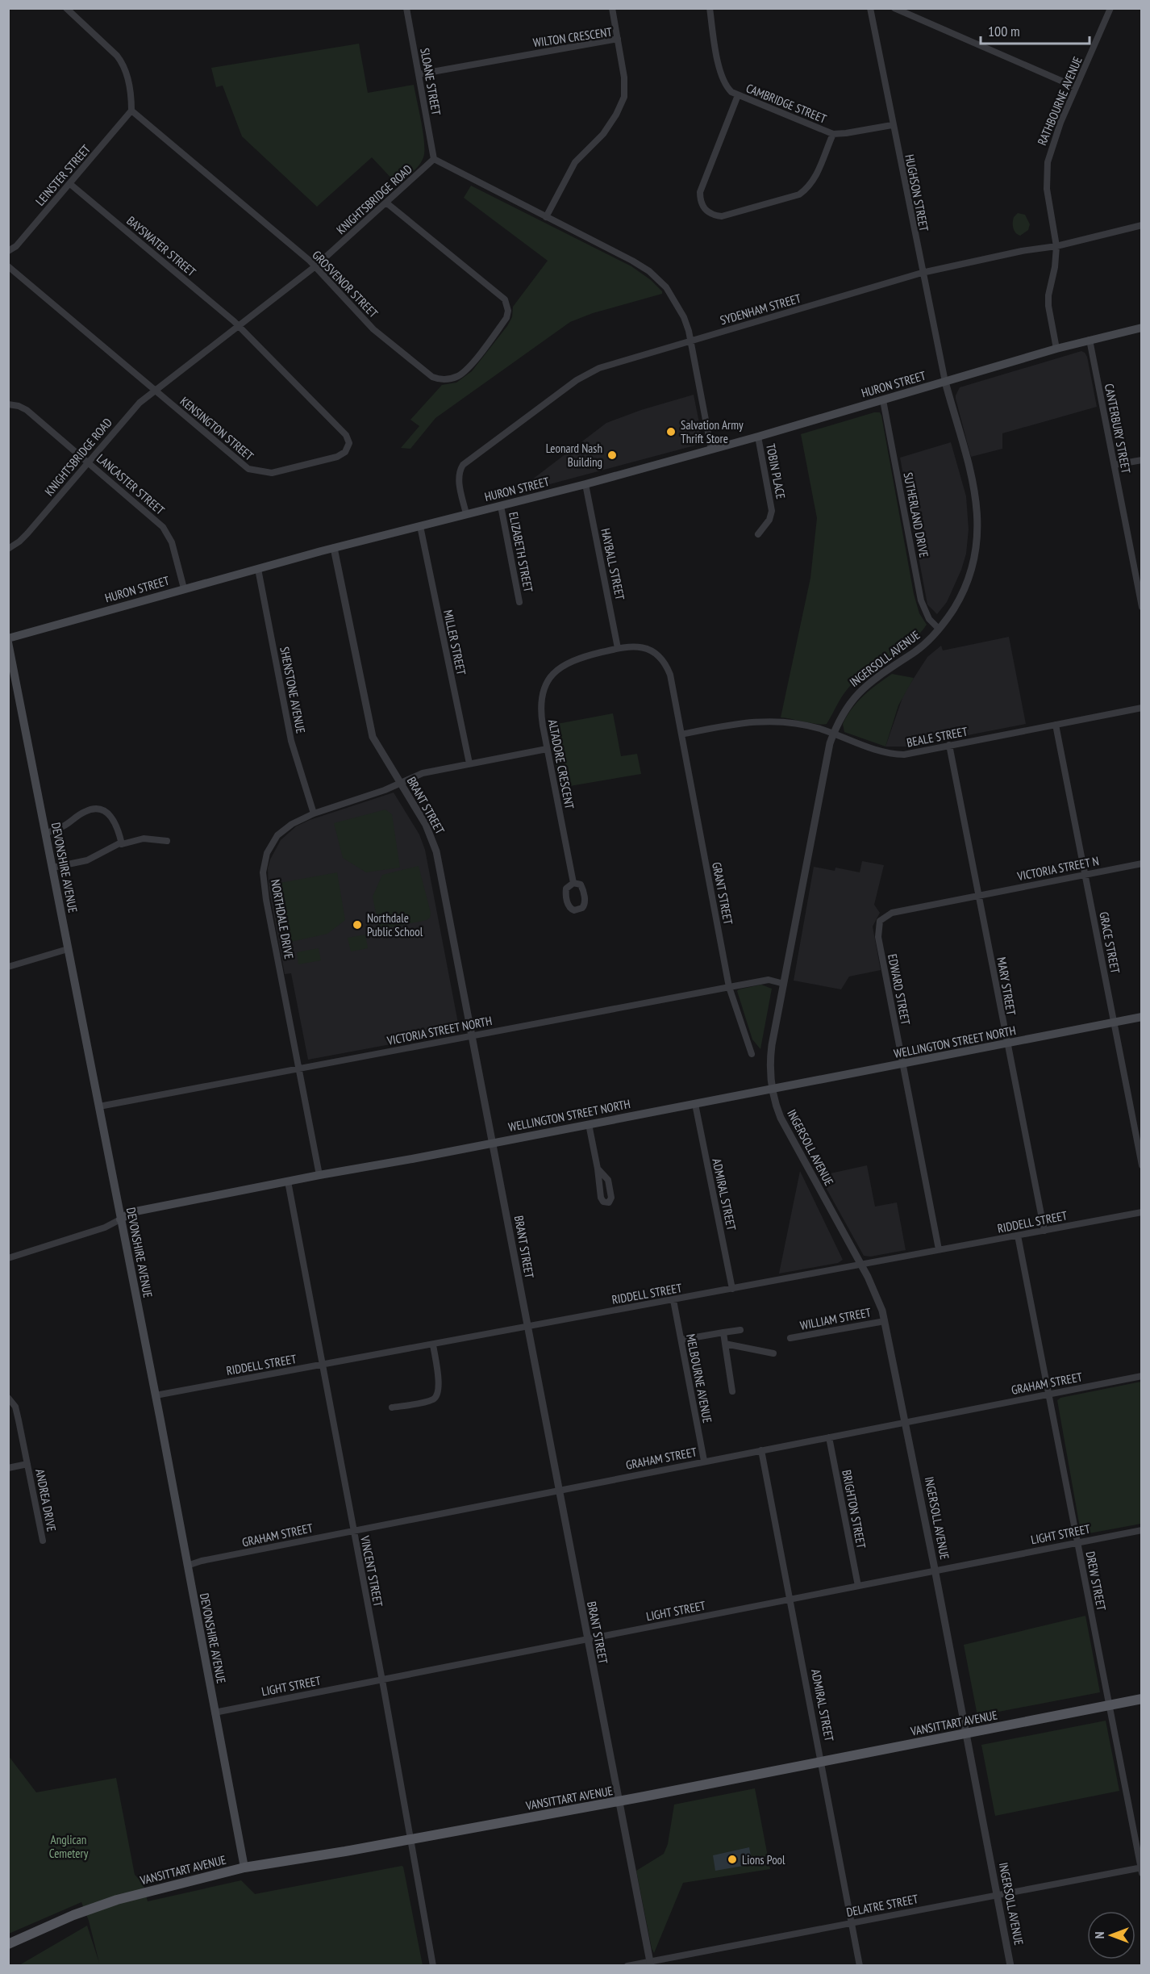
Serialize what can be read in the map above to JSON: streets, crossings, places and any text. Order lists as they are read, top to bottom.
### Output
{
  "streets": {
    "main road": [
      "HURON STREET",
      "DEVONSHIRE AVENUE",
      "WELLINGTON STREET NORTH",
      "VANSITTART AVENUE"
    ],
    "street": [
      "WILTON CRESCENT",
      "SLOANE STREET",
      "RATHBOURNE AVENUE",
      "CAMBRIDGE STREET",
      "LEINSTER STREET",
      "HUGHSON STREET",
      "KNIGHTSBRIDGE ROAD",
      "BAYSWATER STREET",
      "GROSVENOR STREET",
      "SYDENHAM STREET",
      "KENSINGTON STREET",
      "CANTERBURY STREET",
      "TOBIN PLACE",
      "LANCASTER STREET",
      "SUTHERLAND DRIVE",
      "ELIZABETH STREET",
      "HAYBALL STREET",
      "MILLER STREET",
      "INGERSOLL AVENUE",
      "SHENSTONE AVENUE",
      "BEALE STREET",
      "ALTADORE CRESCENT",
      "BRANT STREET",
      "VICTORIA STREET N",
      "GRANT STREET",
      "NORTHDALE DRIVE",
      "GRACE STREET",
      "MARY STREET",
      "EDWARD STREET",
      "VICTORIA STREET NORTH",
      "ADMIRAL STREET",
      "RIDDELL STREET",
      "WILLIAM STREET",
      "MELBOURNE AVENUE",
      "GRAHAM STREET",
      "ANDREA DRIVE",
      "BRIGHTON STREET",
      "LIGHT STREET",
      "VINCENT STREET",
      "DREW STREET",
      "DELATRE STREET"
    ]
  },
  "crossings": [
    ["WILTON CRESCENT", "SLOANE STREET"],
    ["SLOANE STREET", "KNIGHTSBRIDGE ROAD"],
    ["RATHBOURNE AVENUE", "SYDENHAM STREET"],
    ["RATHBOURNE AVENUE", "HURON STREET"],
    ["CAMBRIDGE STREET", "HUGHSON STREET"],
    ["LEINSTER STREET", "BAYSWATER STREET"],
    ["LEINSTER STREET", "GROSVENOR STREET"],
    ["HUGHSON STREET", "SYDENHAM STREET"],
    ["HUGHSON STREET", "HURON STREET"],
    ["HUGHSON STREET", "INGERSOLL AVENUE"],
    ["KNIGHTSBRIDGE ROAD", "BAYSWATER STREET"],
    ["KNIGHTSBRIDGE ROAD", "GROSVENOR STREET"],
    ["KNIGHTSBRIDGE ROAD", "KENSINGTON STREET"],
    ["KNIGHTSBRIDGE ROAD", "LANCASTER STREET"],
    ["BAYSWATER STREET", "KENSINGTON STREET"],
    ["SYDENHAM STREET", "HURON STREET"],
    ["HURON STREET", "CANTERBURY STREET"],
    ["HURON STREET", "TOBIN PLACE"],
    ["HURON STREET", "LANCASTER STREET"],
    ["HURON STREET", "SUTHERLAND DRIVE"],
    ["HURON STREET", "ELIZABETH STREET"],
    ["HURON STREET", "HAYBALL STREET"],
    ["HURON STREET", "MILLER STREET"],
    ["HURON STREET", "INGERSOLL AVENUE"],
    ["HURON STREET", "SHENSTONE AVENUE"],
    ["HURON STREET", "BRANT STREET"],
    ["SUTHERLAND DRIVE", "INGERSOLL AVENUE"],
    ["HAYBALL STREET", "ALTADORE CRESCENT"],
    ["MILLER STREET", "NORTHDALE DRIVE"],
    ["INGERSOLL AVENUE", "BEALE STREET"],
    ["INGERSOLL AVENUE", "VICTORIA STREET NORTH"],
    ["INGERSOLL AVENUE", "WELLINGTON STREET NORTH"],
    ["INGERSOLL AVENUE", "RIDDELL STREET"],
    ["INGERSOLL AVENUE", "WILLIAM STREET"],
    ["INGERSOLL AVENUE", "GRAHAM STREET"],
    ["INGERSOLL AVENUE", "LIGHT STREET"],
    ["INGERSOLL AVENUE", "VANSITTART AVENUE"],
    ["INGERSOLL AVENUE", "DELATRE STREET"],
    ["SHENSTONE AVENUE", "NORTHDALE DRIVE"],
    ["BEALE STREET", "ALTADORE CRESCENT"],
    ["BEALE STREET", "GRANT STREET"],
    ["BEALE STREET", "GRACE STREET"],
    ["BEALE STREET", "MARY STREET"],
    ["ALTADORE CRESCENT", "GRANT STREET"],
    ["ALTADORE CRESCENT", "NORTHDALE DRIVE"],
    ["BRANT STREET", "NORTHDALE DRIVE"],
    ["BRANT STREET", "VICTORIA STREET NORTH"],
    ["BRANT STREET", "WELLINGTON STREET NORTH"],
    ["BRANT STREET", "RIDDELL STREET"],
    ["BRANT STREET", "GRAHAM STREET"],
    ["BRANT STREET", "LIGHT STREET"],
    ["BRANT STREET", "VANSITTART AVENUE"],
    ["BRANT STREET", "DELATRE STREET"],
    ["DEVONSHIRE AVENUE", "VICTORIA STREET NORTH"],
    ["DEVONSHIRE AVENUE", "WELLINGTON STREET NORTH"],
    ["DEVONSHIRE AVENUE", "RIDDELL STREET"],
    ["DEVONSHIRE AVENUE", "GRAHAM STREET"],
    ["DEVONSHIRE AVENUE", "LIGHT STREET"],
    ["DEVONSHIRE AVENUE", "VANSITTART AVENUE"],
    ["VICTORIA STREET N", "GRACE STREET"],
    ["VICTORIA STREET N", "MARY STREET"],
    ["VICTORIA STREET N", "EDWARD STREET"],
    ["GRANT STREET", "VICTORIA STREET NORTH"],
    ["NORTHDALE DRIVE", "VICTORIA STREET NORTH"],
    ["NORTHDALE DRIVE", "WELLINGTON STREET NORTH"],
    ["GRACE STREET", "WELLINGTON STREET NORTH"],
    ["MARY STREET", "EDWARD STREET"],
    ["MARY STREET", "WELLINGTON STREET NORTH"],
    ["MARY STREET", "RIDDELL STREET"],
    ["EDWARD STREET", "WELLINGTON STREET NORTH"],
    ["EDWARD STREET", "RIDDELL STREET"],
    ["WELLINGTON STREET NORTH", "ADMIRAL STREET"],
    ["WELLINGTON STREET NORTH", "VINCENT STREET"],
    ["ADMIRAL STREET", "RIDDELL STREET"],
    ["ADMIRAL STREET", "GRAHAM STREET"],
    ["ADMIRAL STREET", "LIGHT STREET"],
    ["ADMIRAL STREET", "VANSITTART AVENUE"],
    ["ADMIRAL STREET", "DELATRE STREET"],
    ["RIDDELL STREET", "MELBOURNE AVENUE"],
    ["RIDDELL STREET", "VINCENT STREET"],
    ["RIDDELL STREET", "DREW STREET"],
    ["MELBOURNE AVENUE", "GRAHAM STREET"],
    ["GRAHAM STREET", "BRIGHTON STREET"],
    ["GRAHAM STREET", "VINCENT STREET"],
    ["GRAHAM STREET", "DREW STREET"],
    ["BRIGHTON STREET", "LIGHT STREET"],
    ["LIGHT STREET", "VINCENT STREET"],
    ["LIGHT STREET", "DREW STREET"],
    ["VINCENT STREET", "VANSITTART AVENUE"],
    ["DREW STREET", "VANSITTART AVENUE"],
    ["DREW STREET", "DELATRE STREET"]
  ],
  "parks": ["Anglican Cemetery"],
  "places": [
    "Salvation Army Thrift Store",
    "Leonard Nash Building",
    "Northdale Public School",
    "Lions Pool"
  ],
  "scale_bar": "100 m",
  "north": "left"
}
